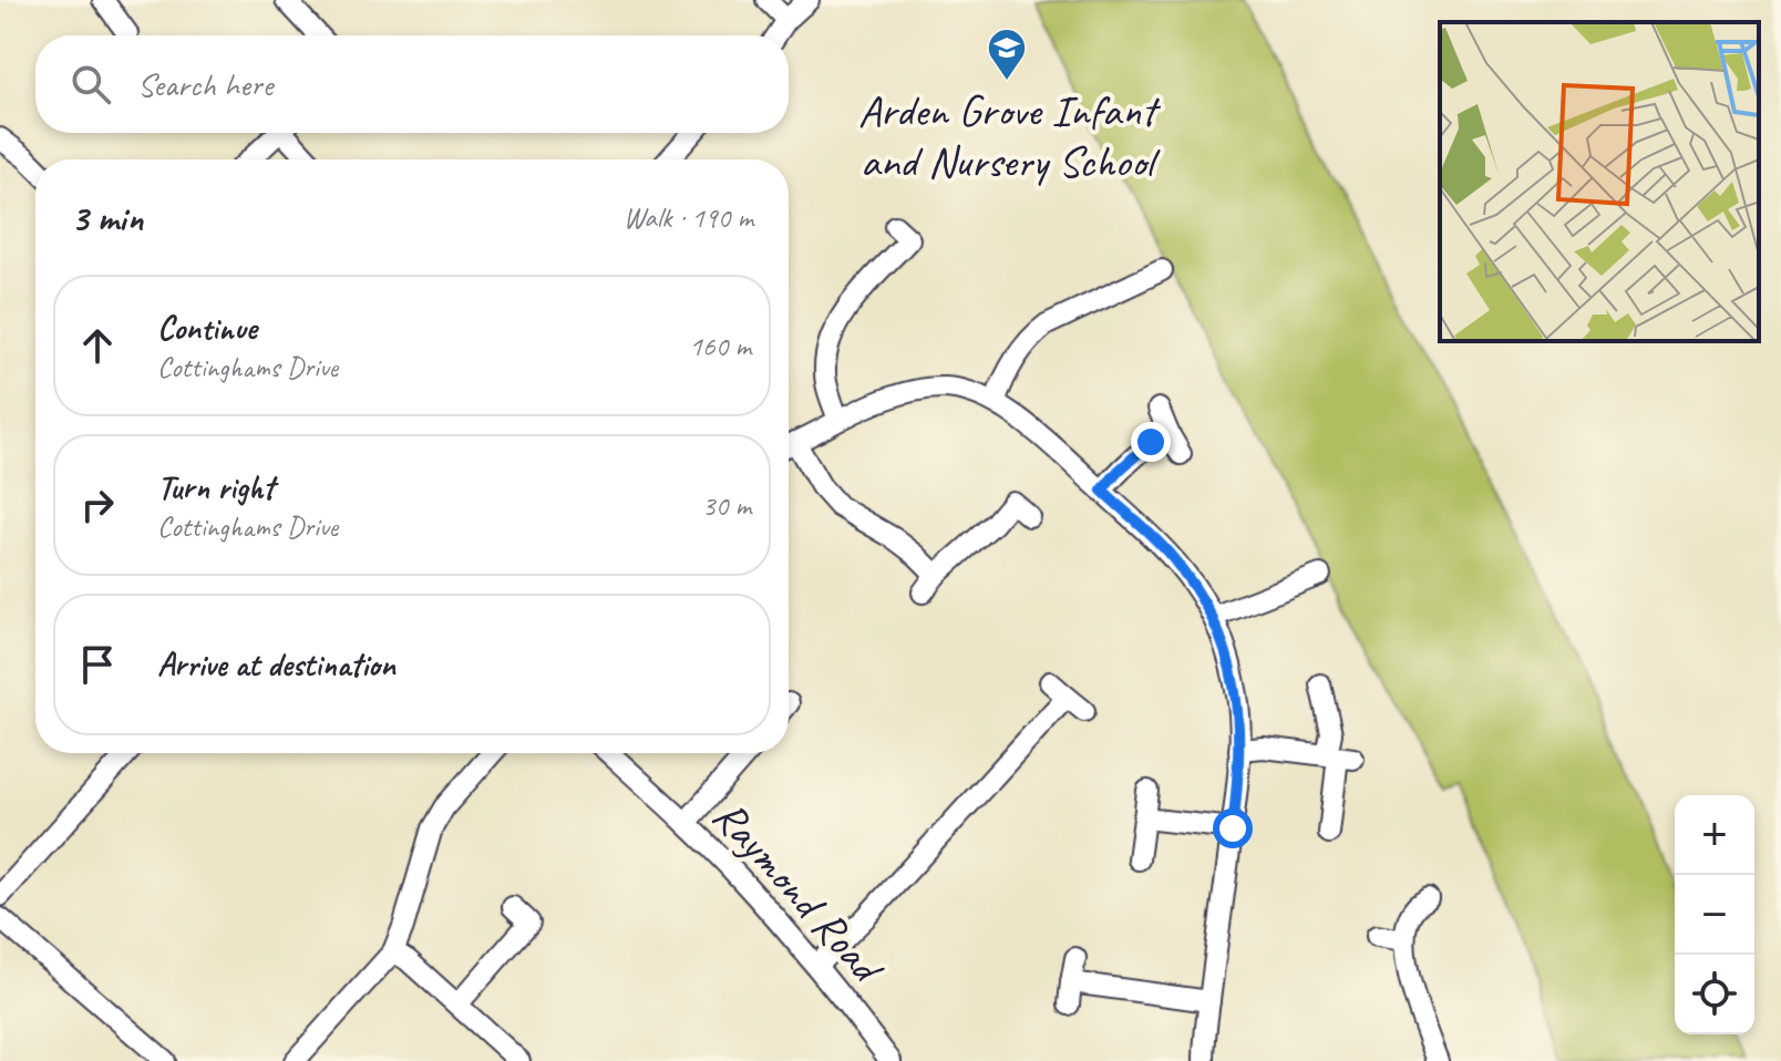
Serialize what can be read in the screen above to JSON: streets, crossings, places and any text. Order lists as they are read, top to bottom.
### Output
{
  "streets": {
    "street": ["Raymond Road"]
  },
  "places": {
    "school or university": ["Arden Grove Infant and Nursery School"]
  },
  "page": {
    "search": "Search here",
    "heading": ["3 min", "Walk · 190 m"],
    "list": [
      ["Continue", "Cottinghams Drive", "160 m"],
      ["Turn right", "Cottinghams Drive", "30 m"],
      "Arrive at destination"
    ],
    "map_buttons": ["+", "−"]
  }
}
